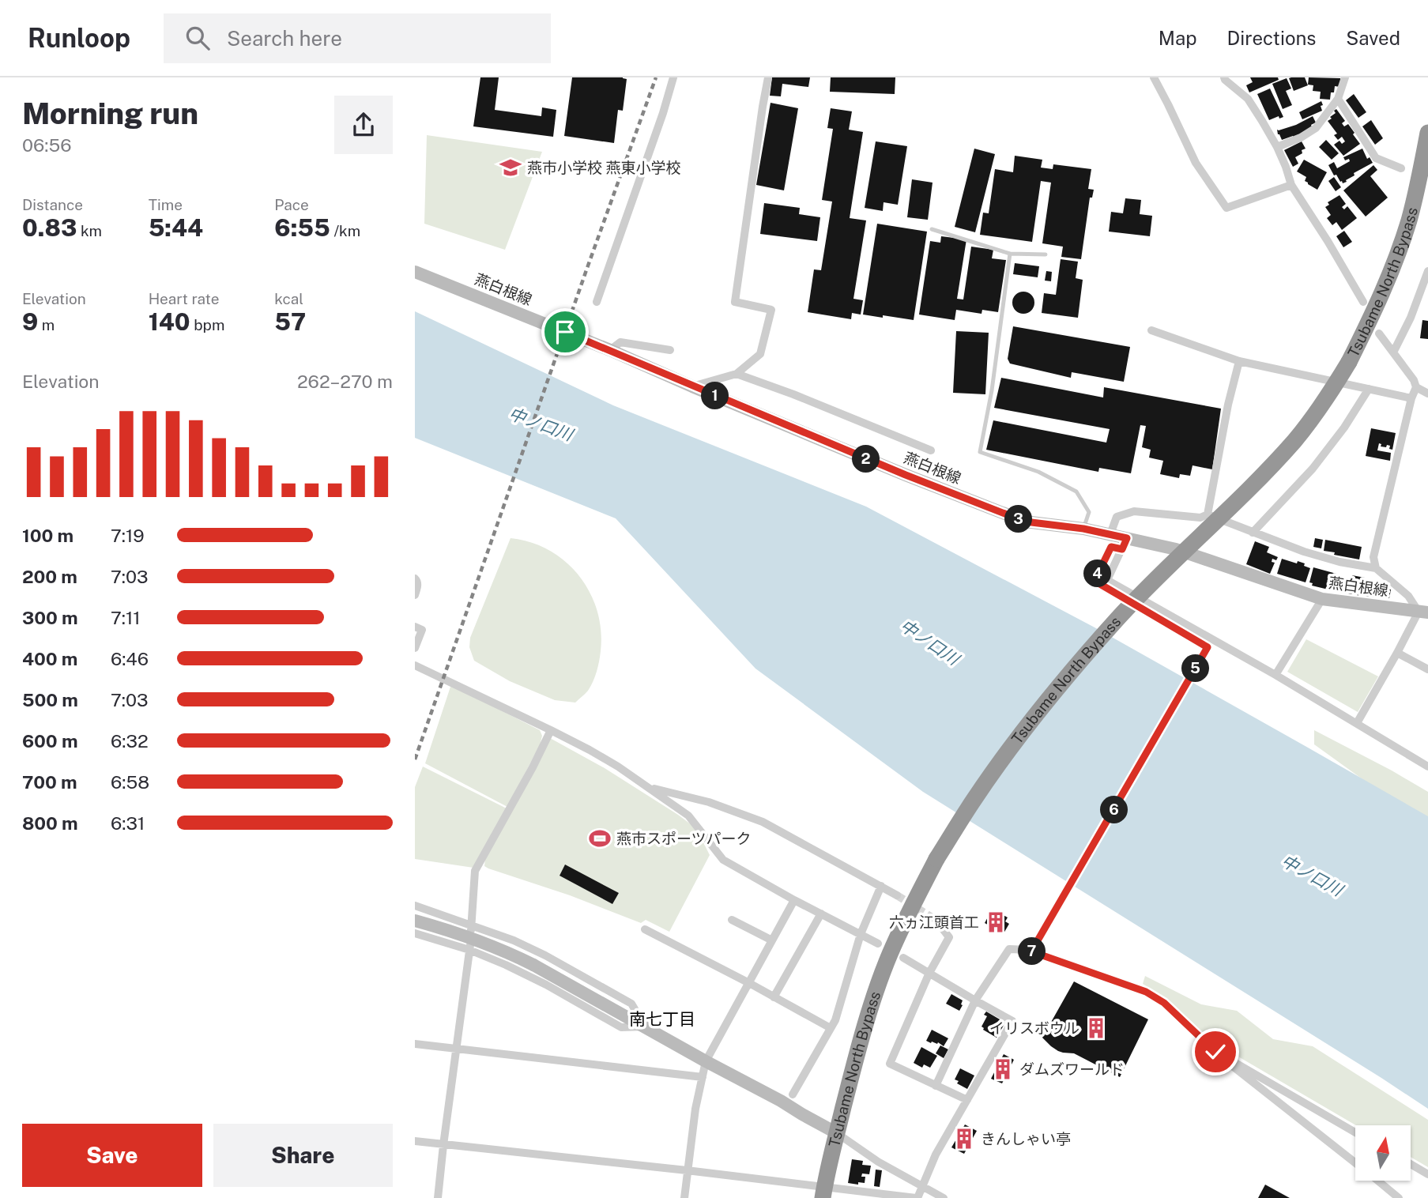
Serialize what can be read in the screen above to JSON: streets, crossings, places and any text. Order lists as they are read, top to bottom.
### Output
{
  "streets": {
    "highway": ["Tsubame North Bypass"],
    "main road": ["燕白根線"]
  },
  "districts": ["南七丁目"],
  "water": ["中ノ口川"],
  "places": {
    "school or university": ["燕市小学校 燕東小学校"],
    "sports": ["燕市スポーツパーク"],
    "building": [
      "六ヵ江頭首工",
      "イリスボウル",
      "ダムズワールド",
      "きんしゃい亭"
    ]
  },
  "north": "top",
  "page": {
    "header": "Runloop",
    "search": "Search here",
    "nav": ["Map", "Directions", "Saved"],
    "heading": ["Morning run", "06:56"],
    "stats": [
      ["Distance", "0.83 km"],
      ["Time", "5:44"],
      ["Pace", "6:55 /km"],
      ["Elevation", "9 m"],
      ["Heart rate", "140 bpm"],
      ["kcal", "57"]
    ],
    "chart": ["Elevation", "262–270 m"],
    "pins": [
      "1",
      "2",
      "3",
      "4",
      "5",
      "6",
      "7"
    ],
    "list": [
      {
        "name": "100 m",
        "note": "7:19"
      },
      {
        "name": "200 m",
        "note": "7:03"
      },
      {
        "name": "300 m",
        "note": "7:11"
      },
      {
        "name": "400 m",
        "note": "6:46"
      },
      {
        "name": "500 m",
        "note": "7:03"
      },
      {
        "name": "600 m",
        "note": "6:32"
      },
      {
        "name": "700 m",
        "note": "6:58"
      },
      {
        "name": "800 m",
        "note": "6:31"
      }
    ],
    "buttons": ["Save", "Share"]
  }
}
